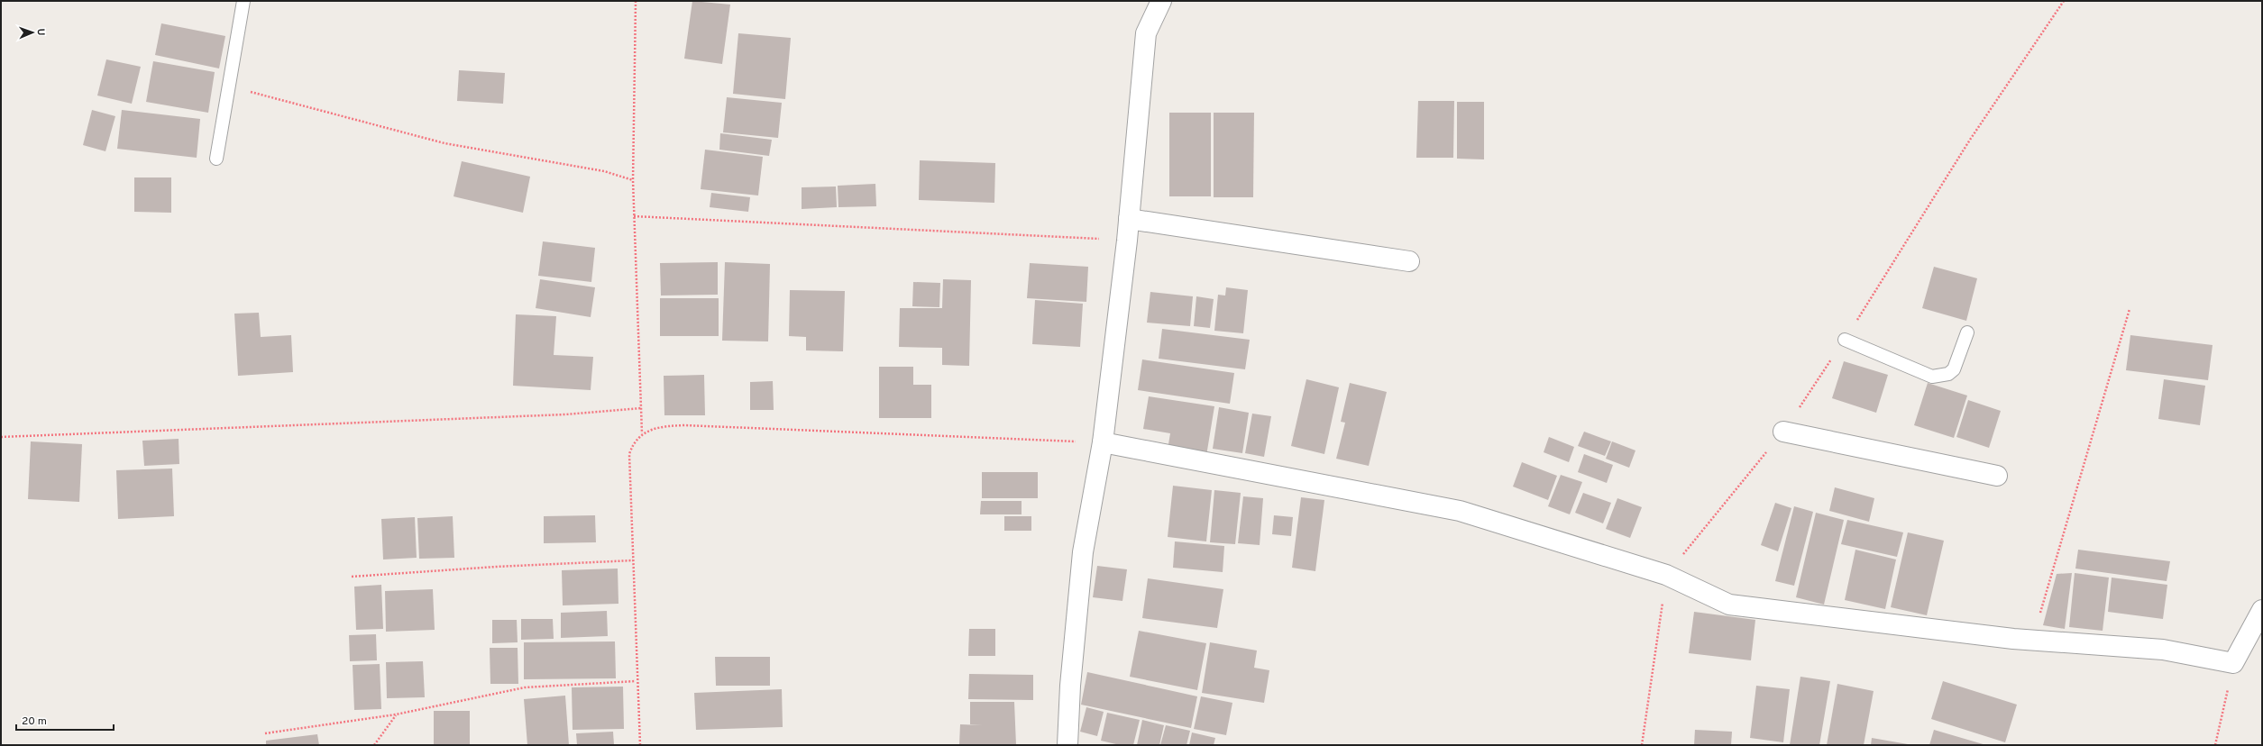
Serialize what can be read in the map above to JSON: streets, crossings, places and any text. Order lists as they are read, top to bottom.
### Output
{
  "scale_bar": "20 m",
  "north": "right"
}
